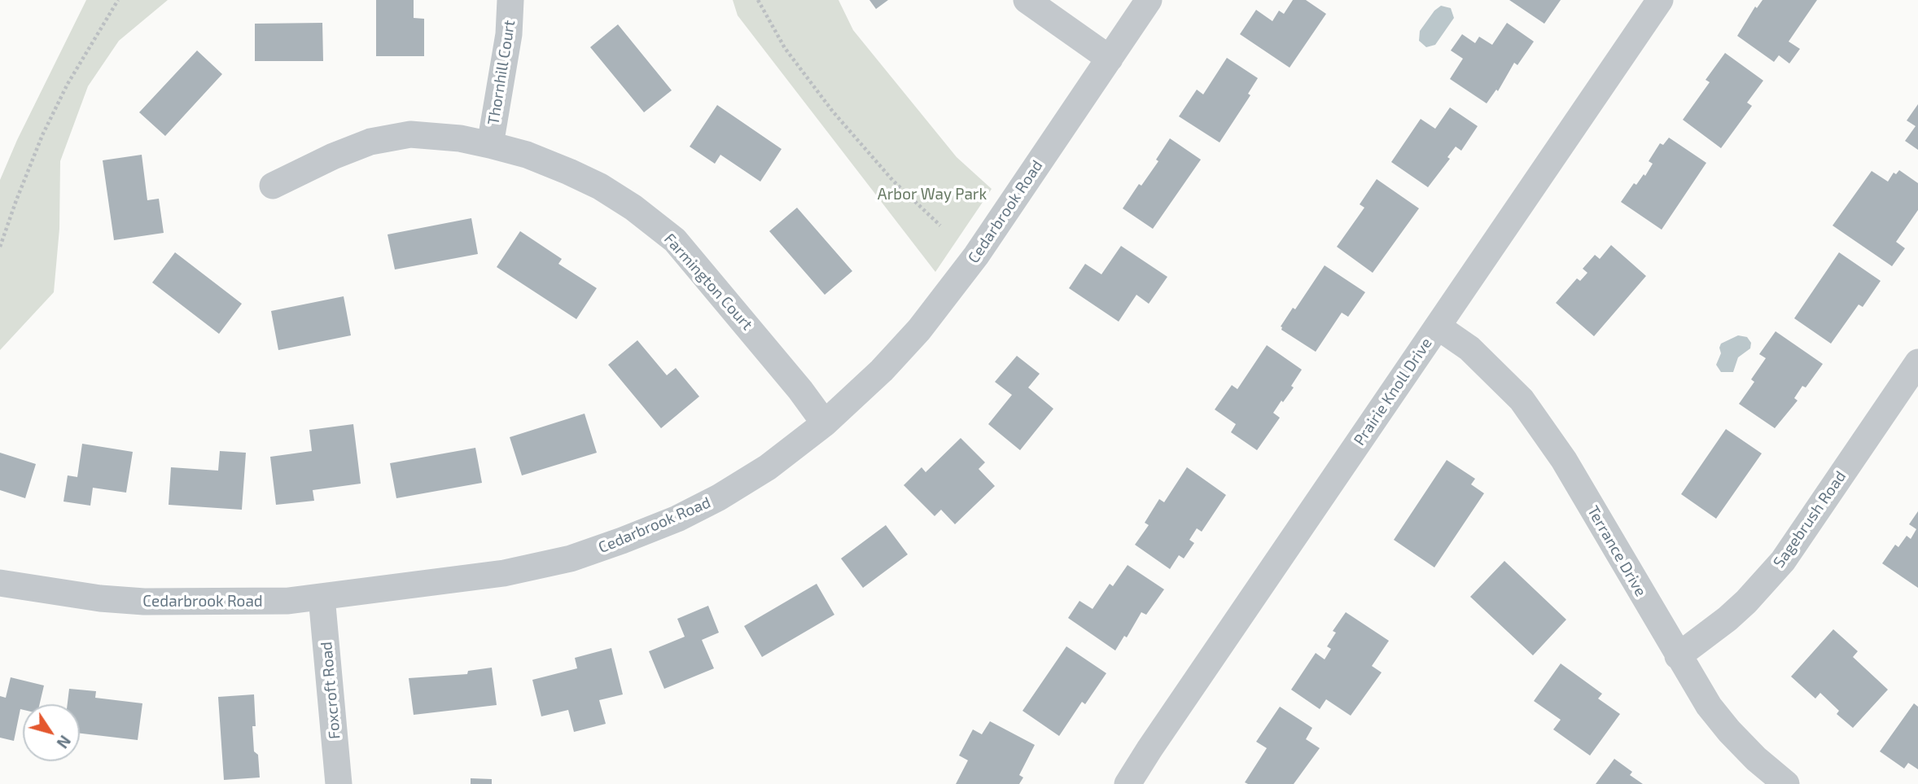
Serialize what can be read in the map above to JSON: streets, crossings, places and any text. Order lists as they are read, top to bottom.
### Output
{
  "streets": {
    "street": [
      "Thornhill Court",
      "Cedarbrook Road",
      "Farmington Court",
      "Prairie Knoll Drive",
      "Sagebrush Road",
      "Terrance Drive",
      "Foxcroft Road"
    ]
  },
  "crossings": [
    ["Thornhill Court", "Farmington Court"],
    ["Cedarbrook Road", "Farmington Court"],
    ["Cedarbrook Road", "Foxcroft Road"],
    ["Prairie Knoll Drive", "Terrance Drive"],
    ["Sagebrush Road", "Terrance Drive"]
  ],
  "parks": ["Arbor Way Park"],
  "north": "bottom right"
}
